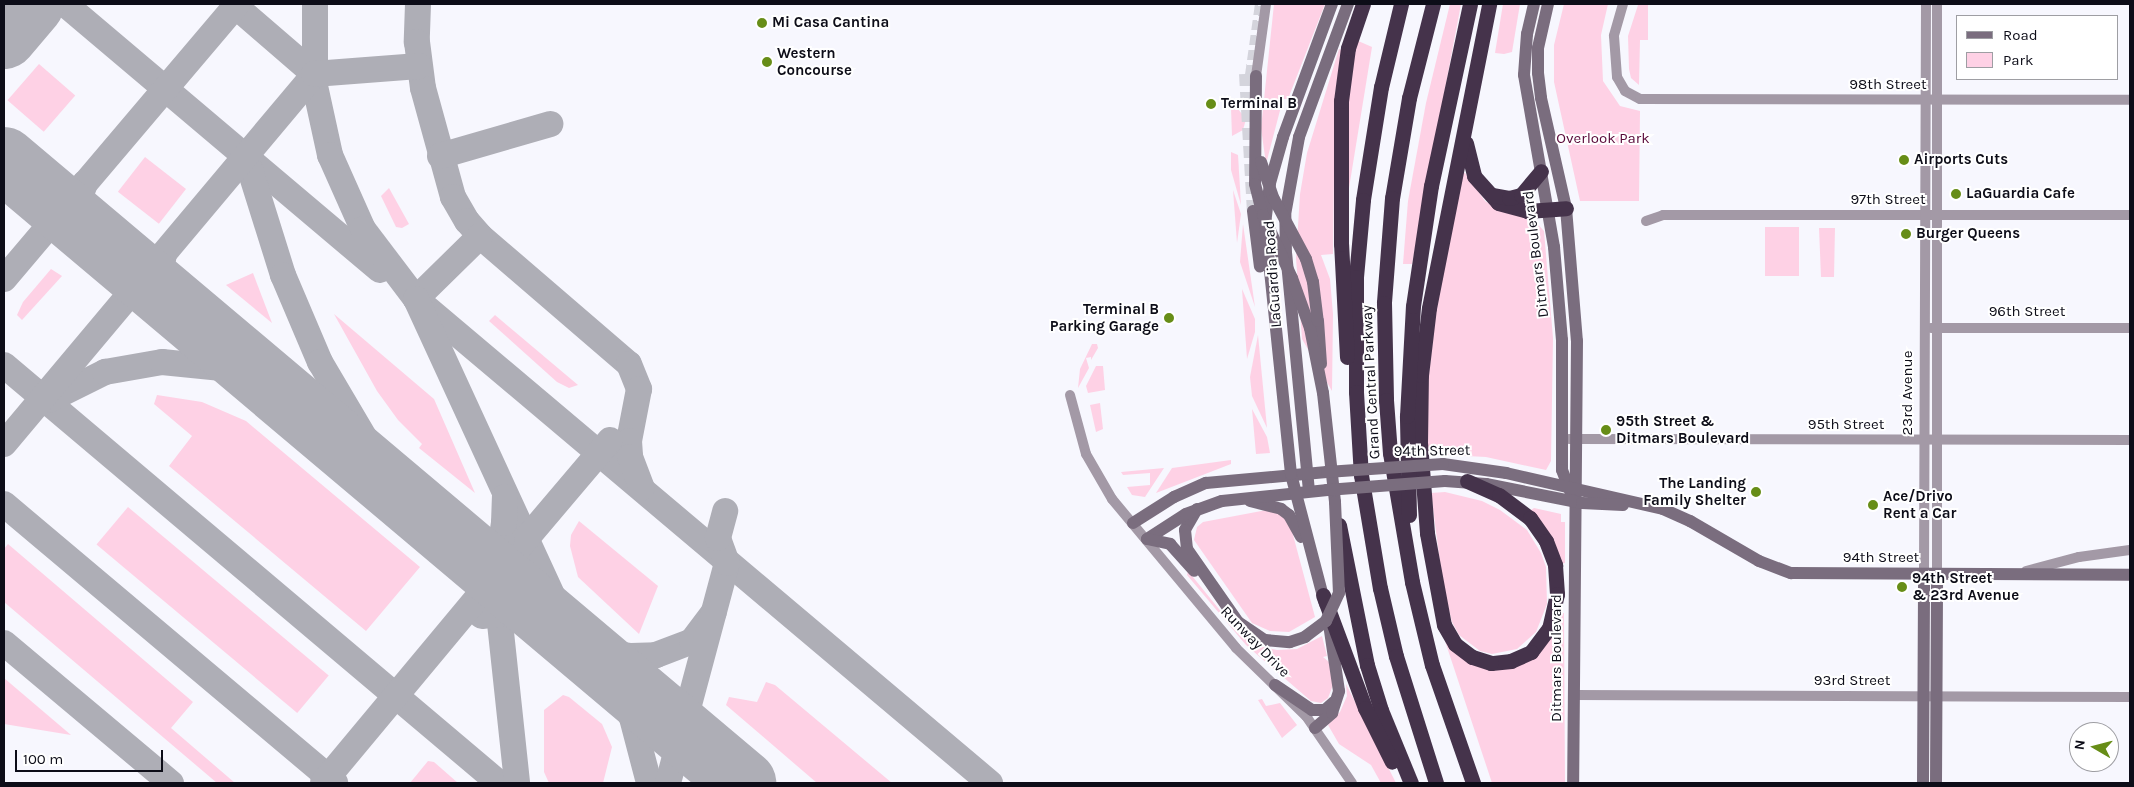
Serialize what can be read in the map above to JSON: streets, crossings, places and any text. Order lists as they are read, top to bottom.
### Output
{
  "streets": {
    "highway": ["Grand Central Parkway"],
    "street": [
      "98th Street",
      "97th Street",
      "Ditmars Boulevard",
      "LaGuardia Road",
      "96th Street",
      "23rd Avenue",
      "95th Street",
      "94th Street",
      "Runway Drive",
      "93rd Street"
    ]
  },
  "crossings": [
    ["98th Street", "23rd Avenue"],
    ["97th Street", "23rd Avenue"],
    ["Ditmars Boulevard", "95th Street"],
    ["Ditmars Boulevard", "94th Street"],
    ["Ditmars Boulevard", "93rd Street"],
    ["LaGuardia Road", "94th Street"],
    ["96th Street", "23rd Avenue"],
    ["23rd Avenue", "95th Street"],
    ["23rd Avenue", "94th Street"],
    ["23rd Avenue", "93rd Street"],
    ["94th Street", "Runway Drive"]
  ],
  "parks": ["Overlook Park"],
  "places": [
    "Mi Casa Cantina",
    "Western Concourse",
    "Terminal B",
    "Airports Cuts",
    "LaGuardia Cafe",
    "Burger Queens",
    "Terminal B Parking Garage",
    "95th Street & Ditmars Boulevard",
    "The Landing Family Shelter",
    "Ace/Drivo Rent a Car",
    "94th Street & 23rd Avenue"
  ],
  "legend": ["Road", "Park"],
  "scale_bar": "100 m",
  "north": "left"
}
